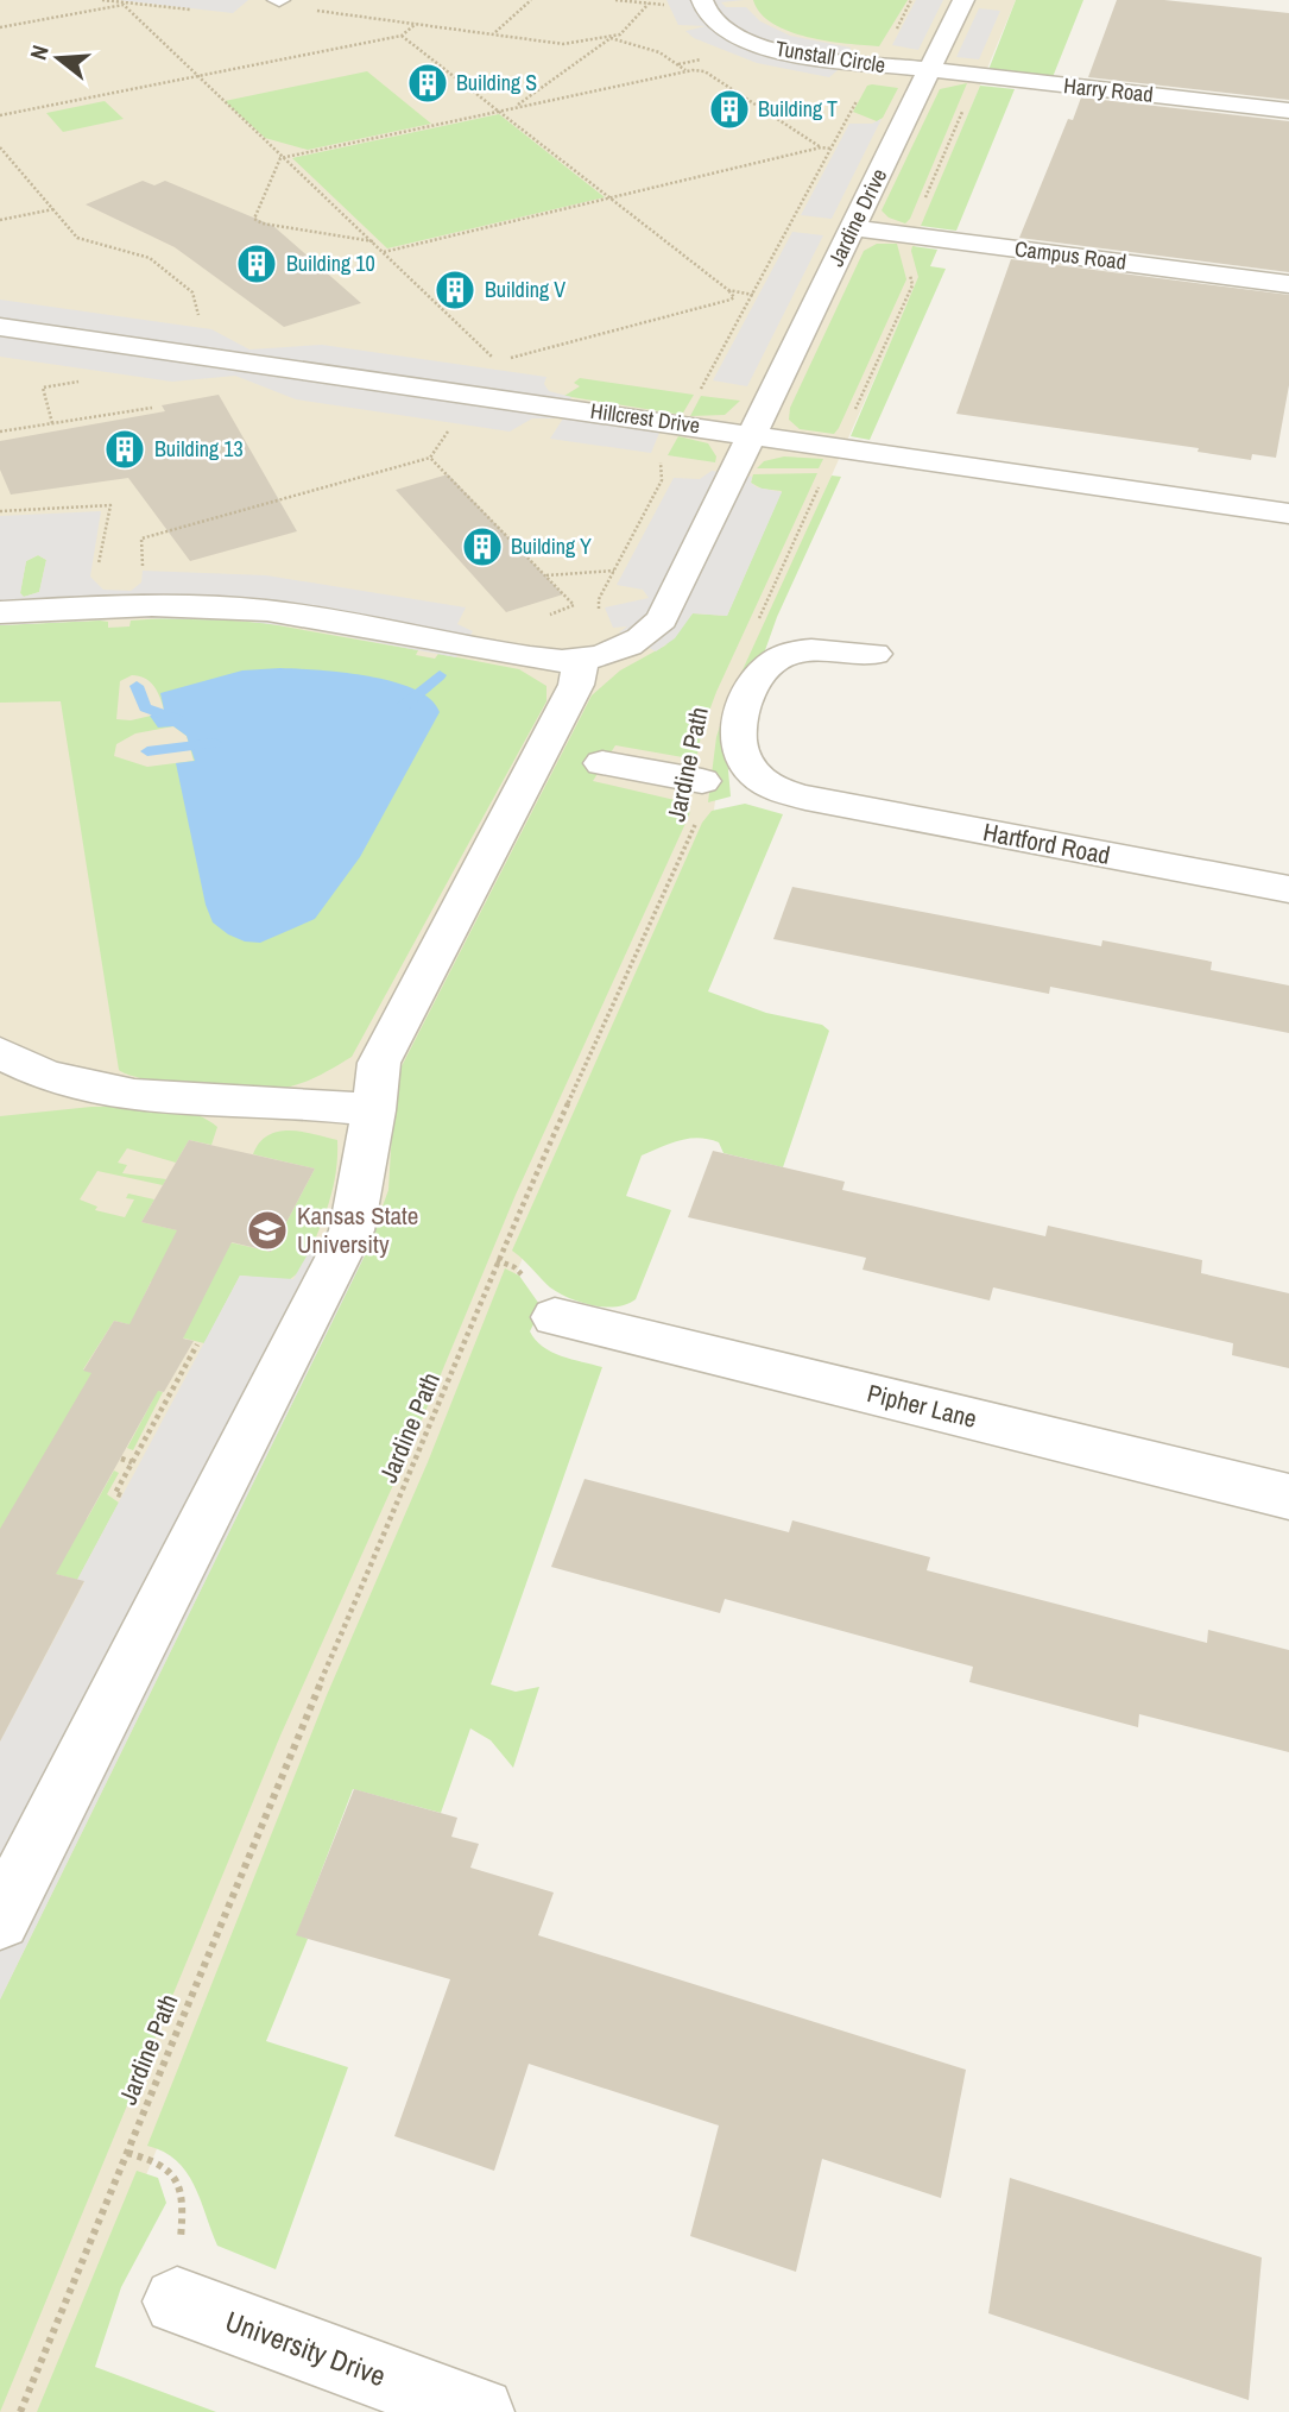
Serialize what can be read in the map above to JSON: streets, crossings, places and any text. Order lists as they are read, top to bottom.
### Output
{
  "streets": {
    "street": [
      "Tunstall Circle",
      "Harry Road",
      "Jardine Drive",
      "Campus Road",
      "Hillcrest Drive",
      "Hartford Road",
      "Pipher Lane",
      "University Drive"
    ],
    "path": ["Jardine Path"]
  },
  "crossings": [
    ["Tunstall Circle", "Harry Road"],
    ["Tunstall Circle", "Jardine Drive"],
    ["Harry Road", "Jardine Drive"],
    ["Jardine Drive", "Campus Road"],
    ["Jardine Drive", "Hillcrest Drive"]
  ],
  "places": {
    "building": [
      "Building S",
      "Building T",
      "Building 10",
      "Building V",
      "Building 13",
      "Building Y"
    ],
    "school or university": ["Kansas State University"]
  },
  "north": "left"
}
